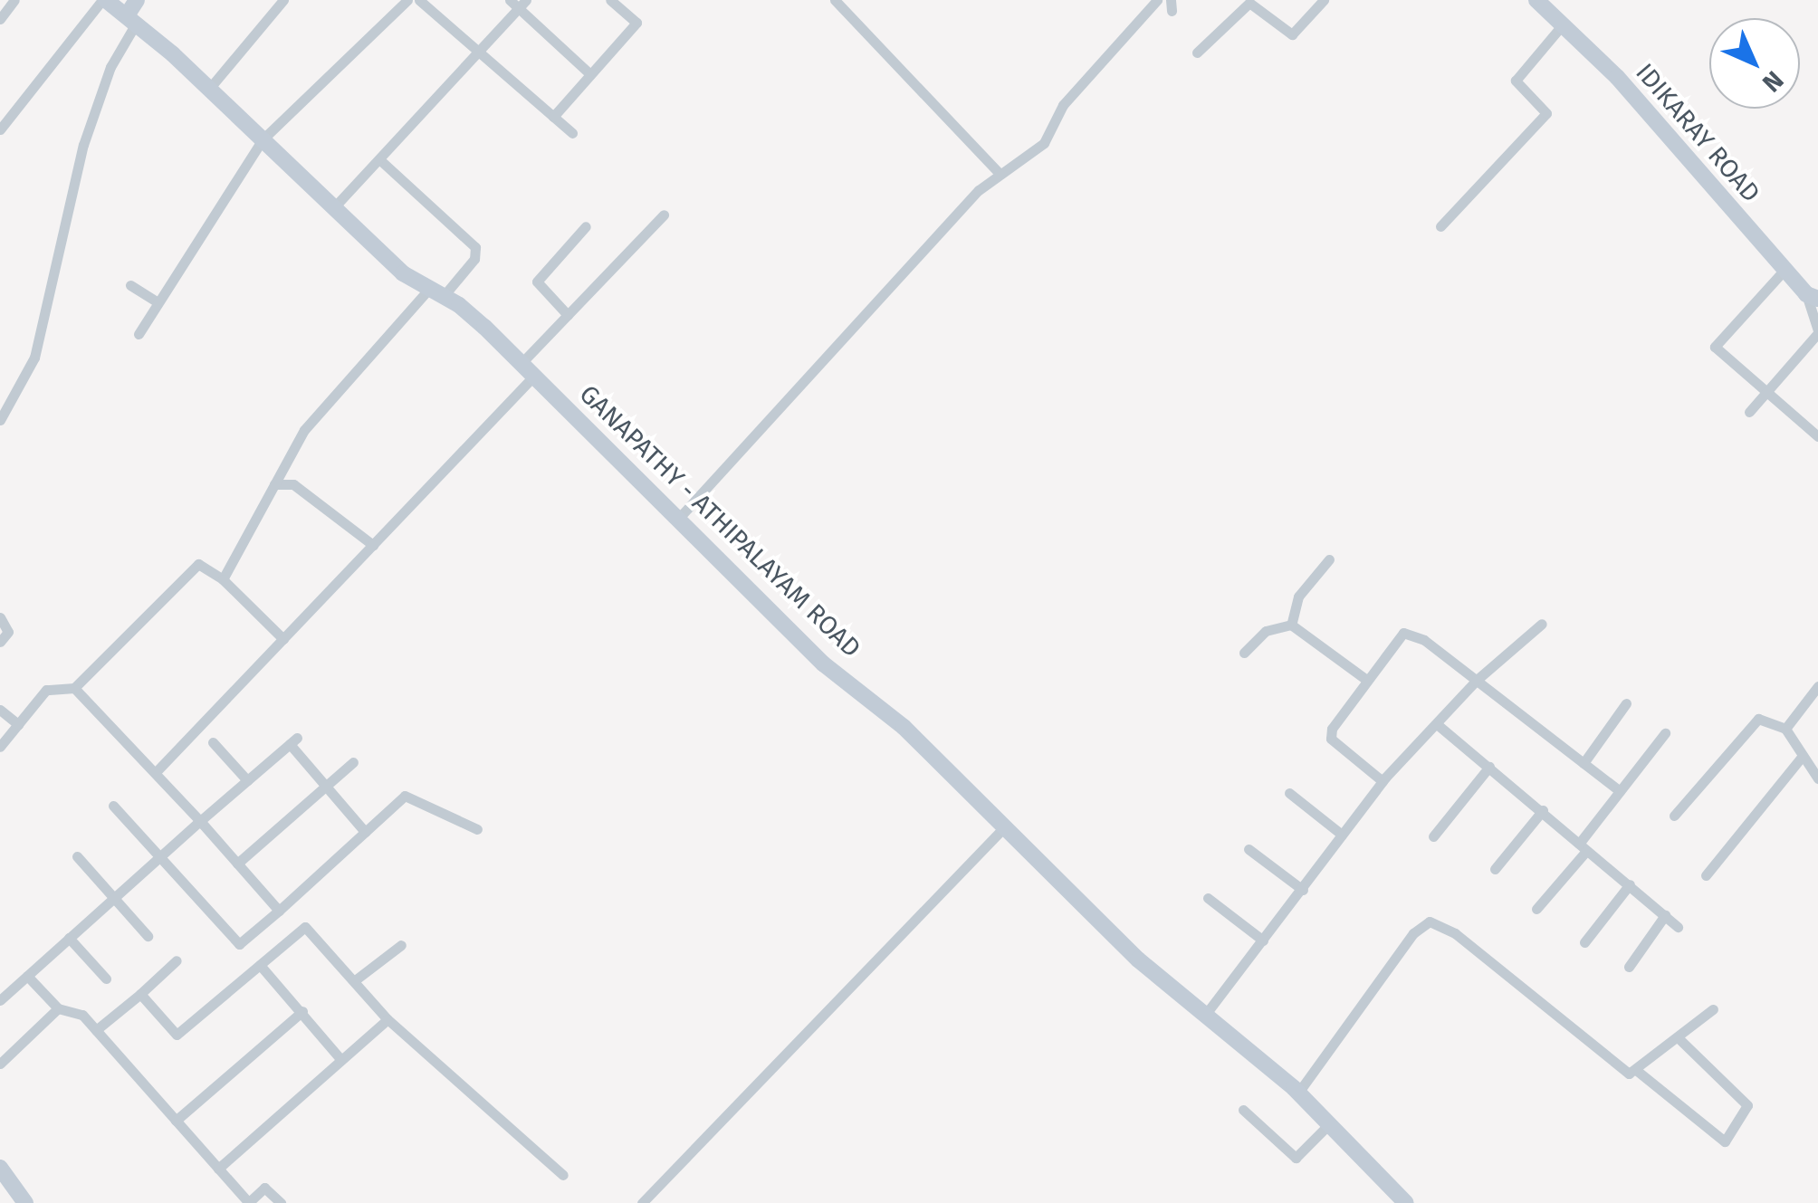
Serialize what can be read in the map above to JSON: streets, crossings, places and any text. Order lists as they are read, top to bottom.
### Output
{
  "streets": {
    "main road": ["IDIKARAY ROAD", "GANAPATHY - ATHIPALAYAM ROAD"]
  },
  "north": "bottom right"
}
